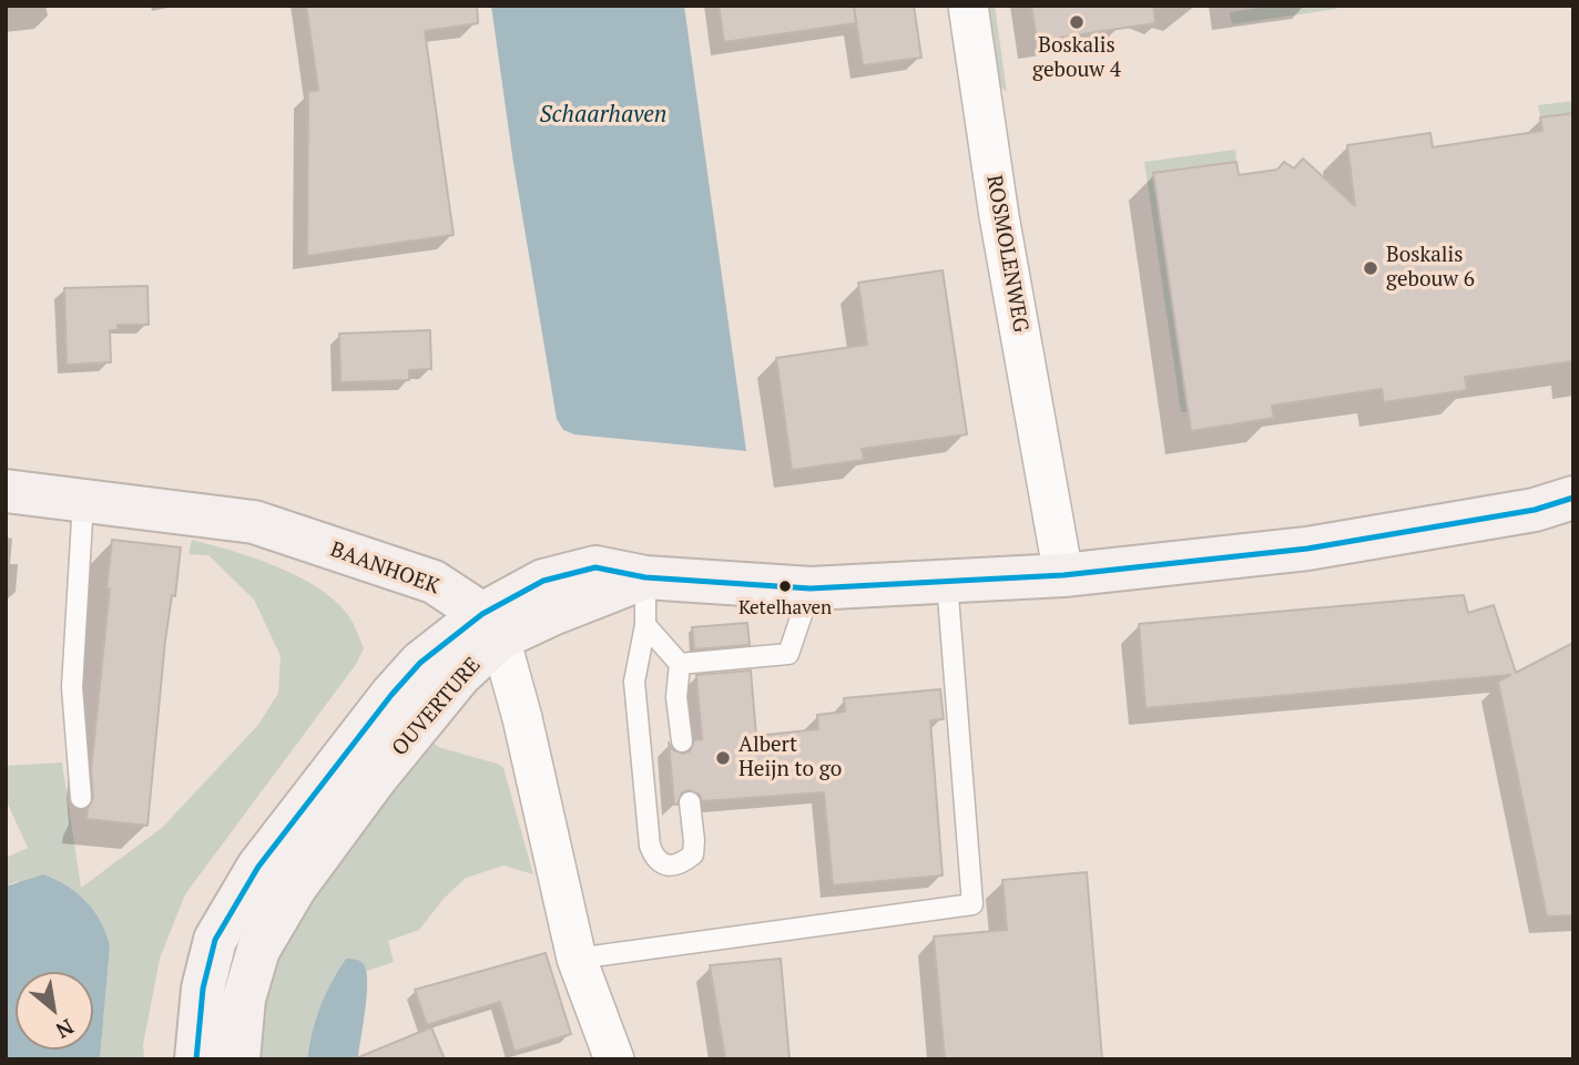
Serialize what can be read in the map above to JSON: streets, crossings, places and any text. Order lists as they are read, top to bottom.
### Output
{
  "streets": {
    "street": ["ROSMOLENWEG", "BAANHOEK", "OUVERTURE"]
  },
  "crossings": [
    ["BAANHOEK", "OUVERTURE"]
  ],
  "water": ["Schaarhaven"],
  "places": [
    "Boskalis gebouw 4",
    "Boskalis gebouw 6",
    "Ketelhaven",
    "Albert Heijn to go"
  ],
  "north": "bottom right"
}
